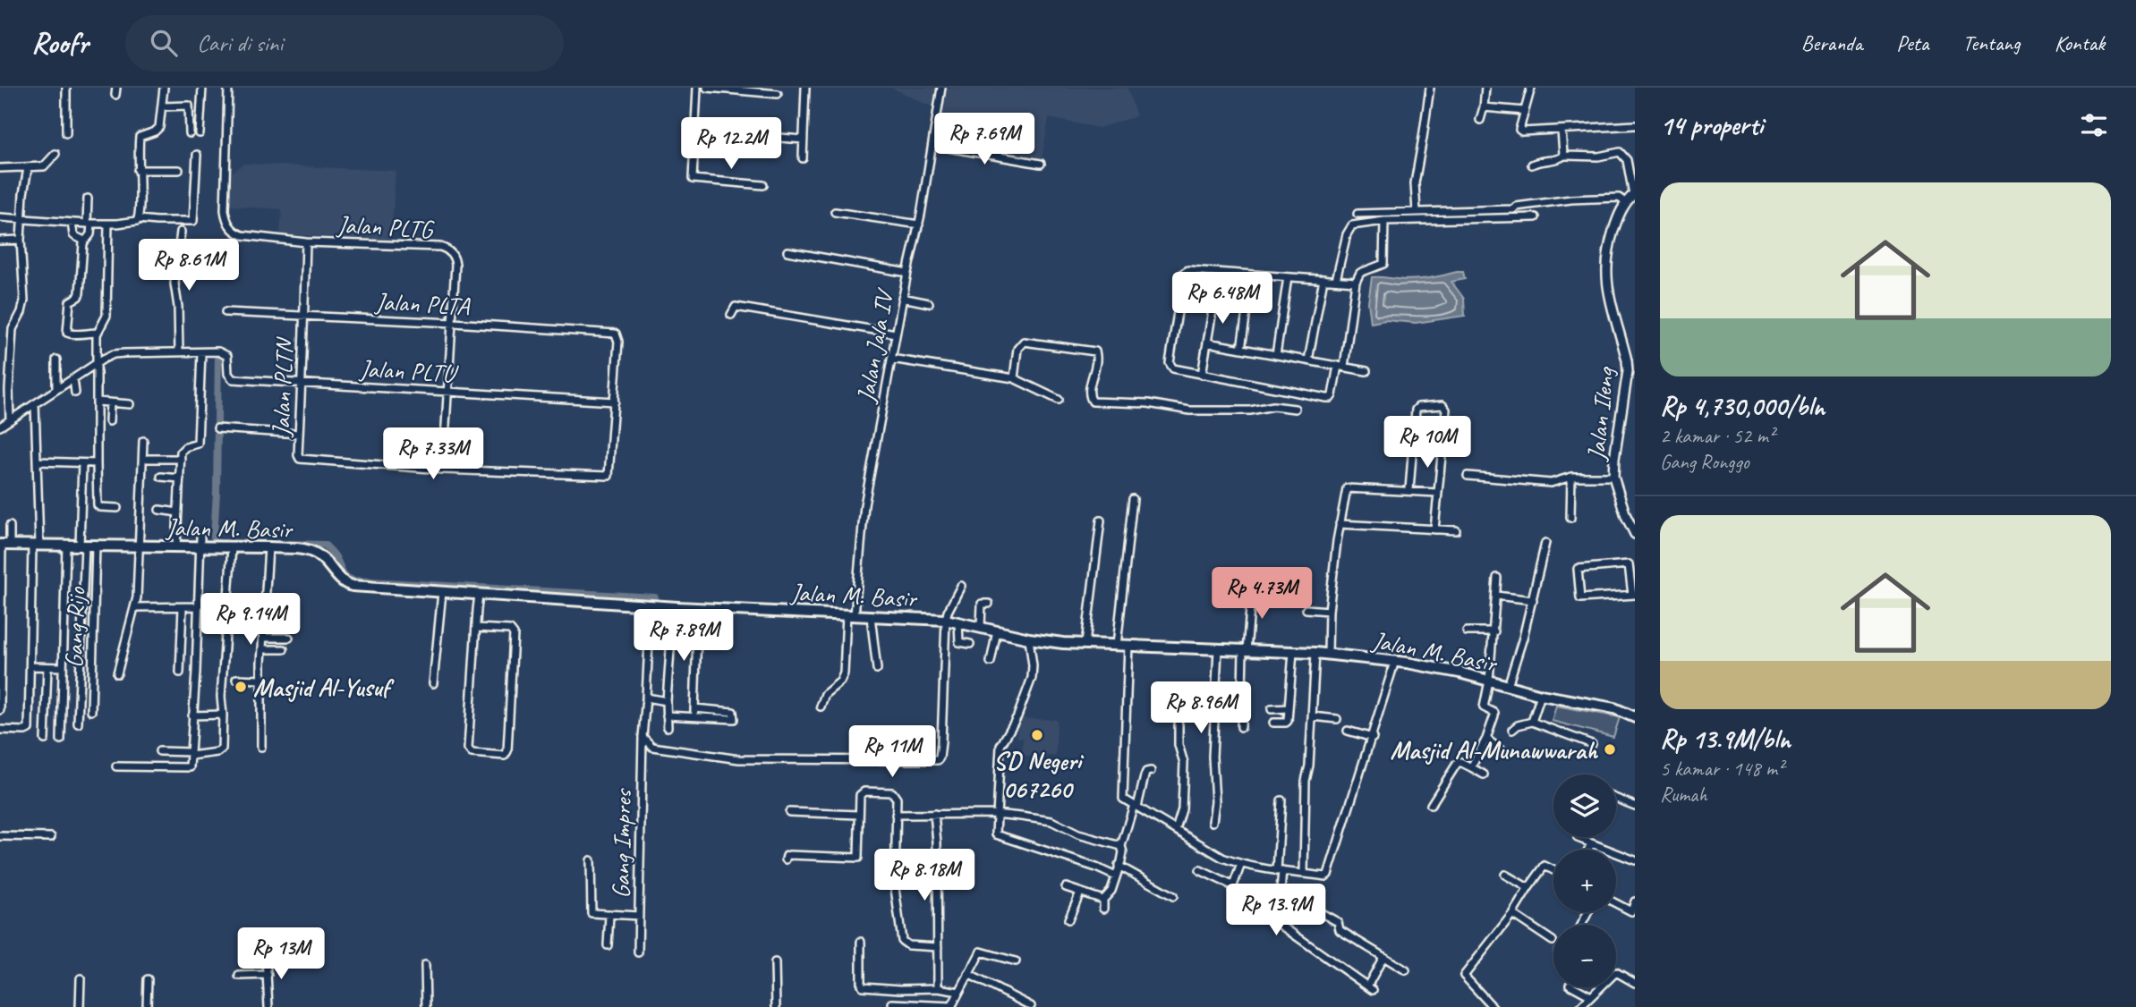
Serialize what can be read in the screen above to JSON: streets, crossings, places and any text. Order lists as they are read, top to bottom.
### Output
{
  "streets": {
    "main road": ["Jalan M. Basir"],
    "street": [
      "Jalan PLTG",
      "Jalan PLTA",
      "Jalan Jala IV",
      "Jalan PLTU",
      "Jalan PLTN",
      "Jalan Ileng",
      "Gang Rijo",
      "Gang Impres"
    ]
  },
  "crossings": [
    ["Jalan PLTG", "Jalan PLTA"],
    ["Jalan PLTG", "Jalan PLTU"],
    ["Jalan PLTG", "Jalan PLTN"],
    ["Jalan PLTA", "Jalan PLTN"],
    ["Jalan Jala IV", "Jalan M. Basir"],
    ["Jalan PLTU", "Jalan PLTN"],
    ["Jalan M. Basir", "Gang Rijo"],
    ["Jalan M. Basir", "Gang Impres"]
  ],
  "places": ["Masjid Al-Yusuf", "SD Negeri 067260", "Masjid Al-Munawwarah"],
  "page": {
    "header": "Roofr",
    "search": "Cari di sini",
    "nav": [
      "Beranda",
      "Peta",
      "Tentang",
      "Kontak"
    ],
    "heading": "14 properti",
    "price": [
      "Rp 7.69M",
      "Rp 12.2M",
      "Rp 8.61M",
      "Rp 6.48M",
      "Rp 10M",
      "Rp 7.33M",
      "Rp 4.73M",
      "Rp 9.14M",
      "Rp 7.89M",
      "Rp 8.96M",
      "Rp 11M",
      "Rp 8.18M",
      "Rp 13.9M",
      "Rp 13M"
    ],
    "list": [
      {
        "name": "Rp 4,730,000/bln",
        "note": "2 kamar · 52 m² · Gang Ronggo"
      },
      {
        "name": "Rp 13.9M/bln",
        "note": "5 kamar · 148 m² · Rumah"
      }
    ],
    "map_buttons": ["+", "−"]
  }
}
